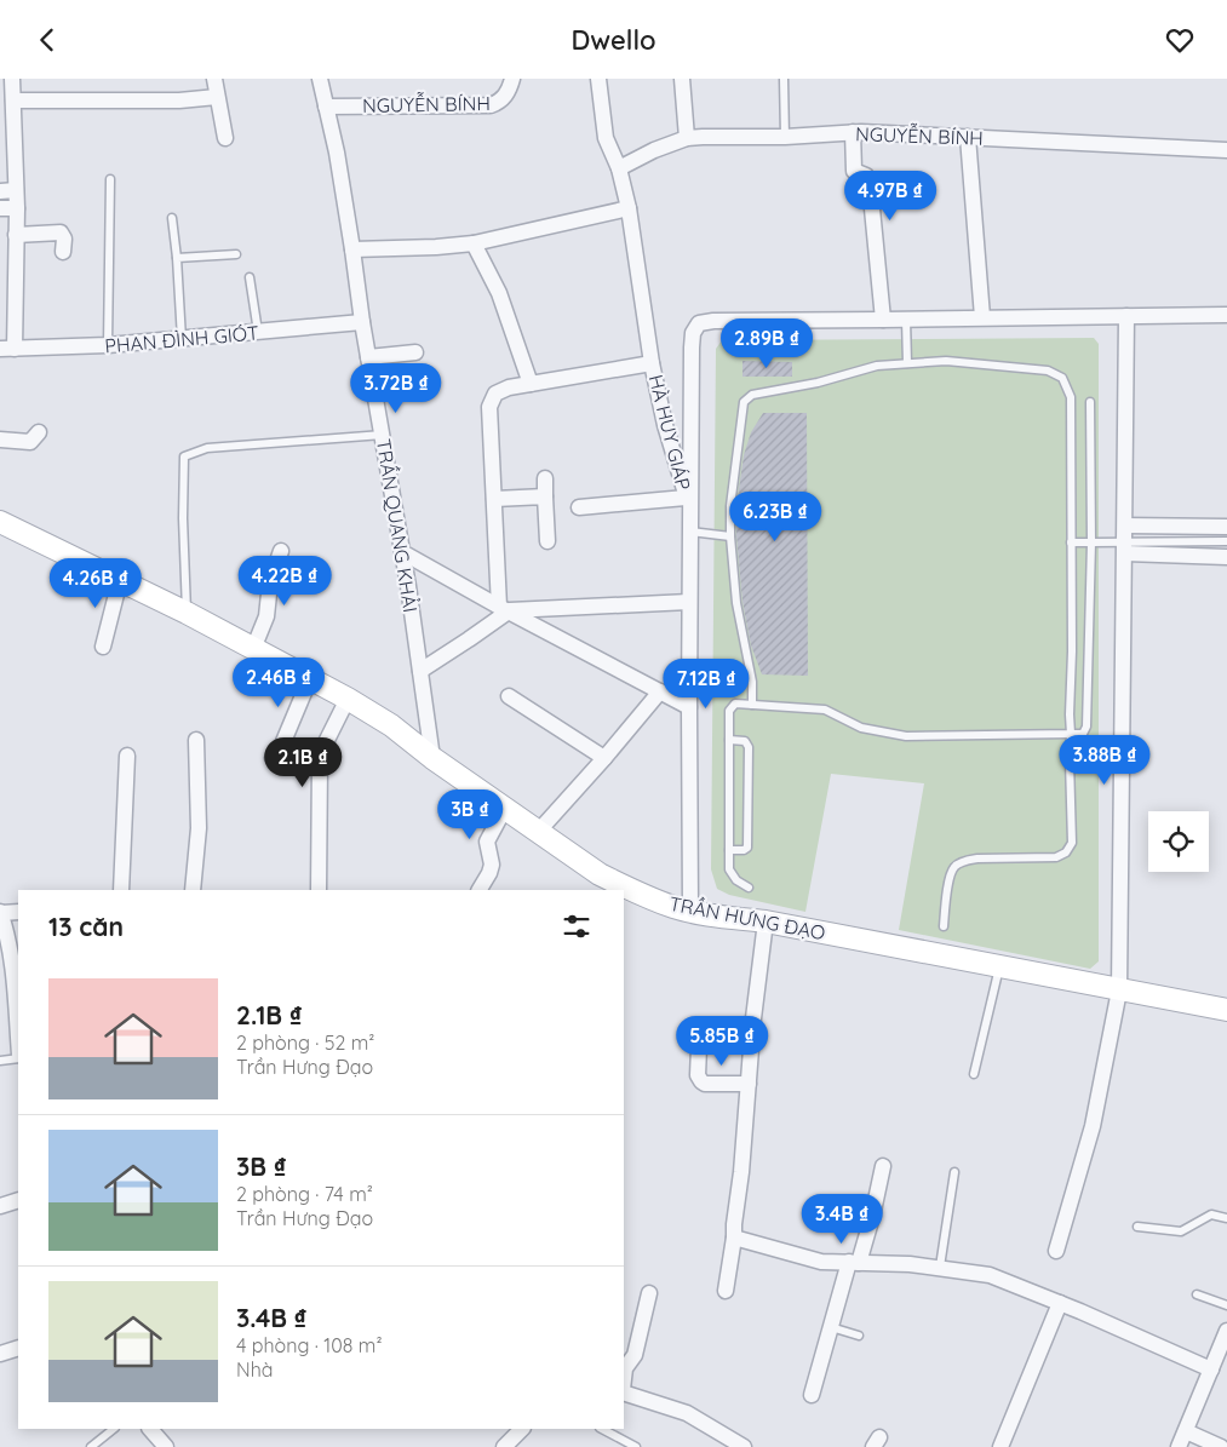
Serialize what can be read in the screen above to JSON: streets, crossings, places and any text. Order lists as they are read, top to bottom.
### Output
{
  "streets": {
    "main road": ["TRẦN HƯNG ĐẠO"],
    "street": [
      "NGUYỄN BÍNH",
      "PHAN ĐÌNH GIÓT",
      "HÀ HUY GIÁP",
      "TRẦN QUANG KHẢI"
    ]
  },
  "crossings": [
    ["NGUYỄN BÍNH", "TRẦN QUANG KHẢI"],
    ["PHAN ĐÌNH GIÓT", "TRẦN QUANG KHẢI"],
    ["HÀ HUY GIÁP", "TRẦN HƯNG ĐẠO"],
    ["TRẦN QUANG KHẢI", "TRẦN HƯNG ĐẠO"]
  ],
  "page": {
    "header": "Dwello",
    "price": [
      "4.97B ₫",
      "2.89B ₫",
      "3.72B ₫",
      "6.23B ₫",
      "4.22B ₫",
      "4.26B ₫",
      "2.46B ₫",
      "7.12B ₫",
      "3.88B ₫",
      "2.1B ₫",
      "3B ₫",
      "5.85B ₫",
      "3.4B ₫"
    ],
    "heading": "13 căn",
    "list": [
      {
        "name": "2.1B ₫",
        "note": "2 phòng · 52 m² · Trần Hưng Đạo"
      },
      {
        "name": "3B ₫",
        "note": "2 phòng · 74 m² · Trần Hưng Đạo"
      },
      {
        "name": "3.4B ₫",
        "note": "4 phòng · 108 m² · Nhà"
      }
    ]
  }
}
